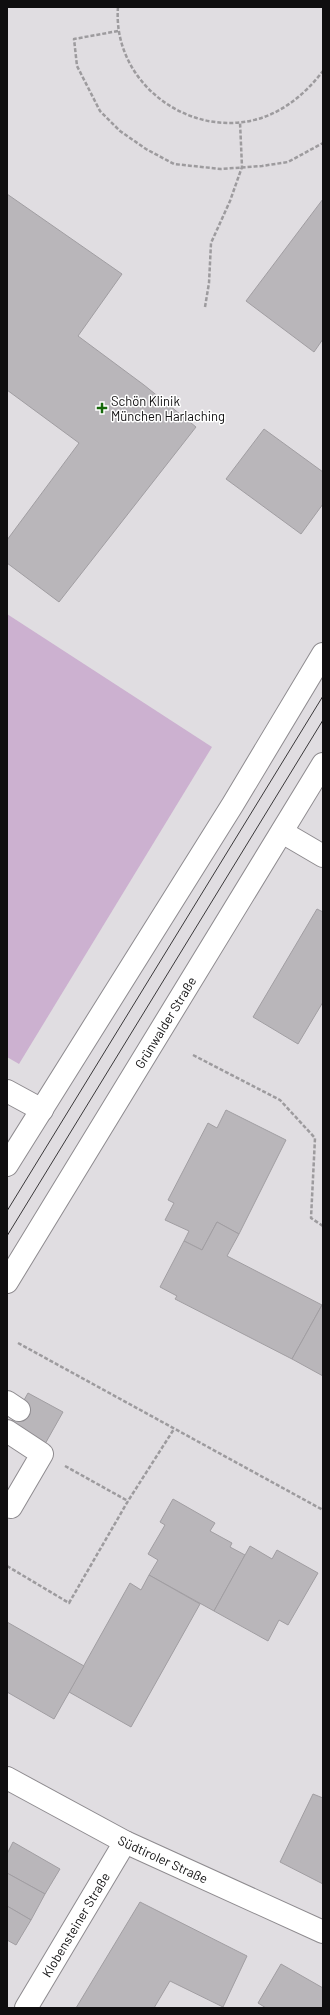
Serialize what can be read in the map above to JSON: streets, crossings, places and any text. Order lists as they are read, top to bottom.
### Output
{
  "streets": {
    "main road": ["Grünwalder Straße", "Südtiroler Straße", "Klobensteiner Straße"]
  },
  "crossings": [
    ["Südtiroler Straße", "Klobensteiner Straße"]
  ],
  "places": {
    "health": ["Schön Klinik München Harlaching"]
  }
}
